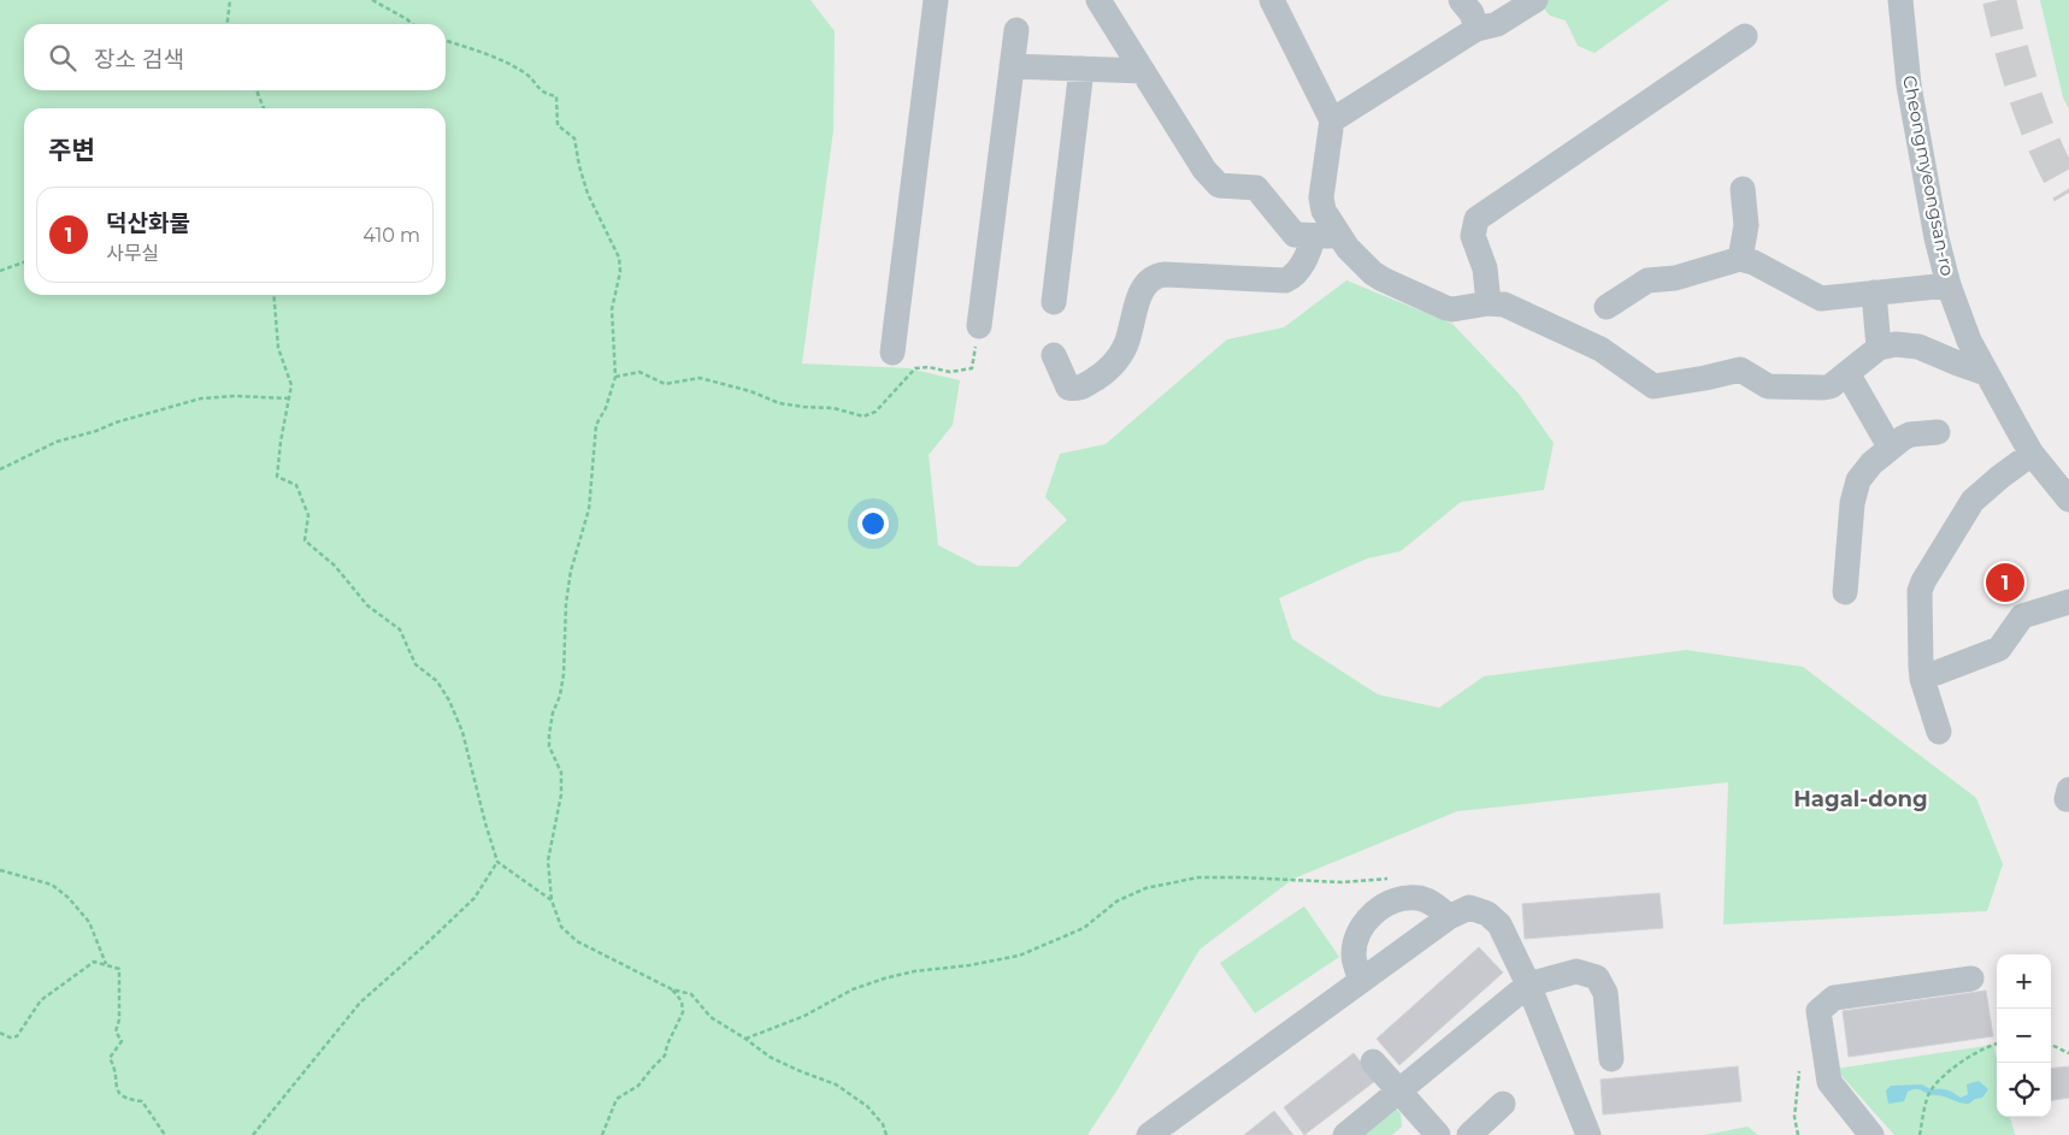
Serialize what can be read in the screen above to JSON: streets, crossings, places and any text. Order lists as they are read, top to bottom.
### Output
{
  "streets": {
    "street": ["Cheongmyeongsan-ro"]
  },
  "districts": ["Hagal-dong"],
  "page": {
    "search": "장소 검색",
    "heading": "주변",
    "list": [
      {
        "mark": "1",
        "name": "덕산화물",
        "note": "사무실",
        "value": "410 m"
      }
    ],
    "pins": "1",
    "map_buttons": ["+", "−"]
  }
}
